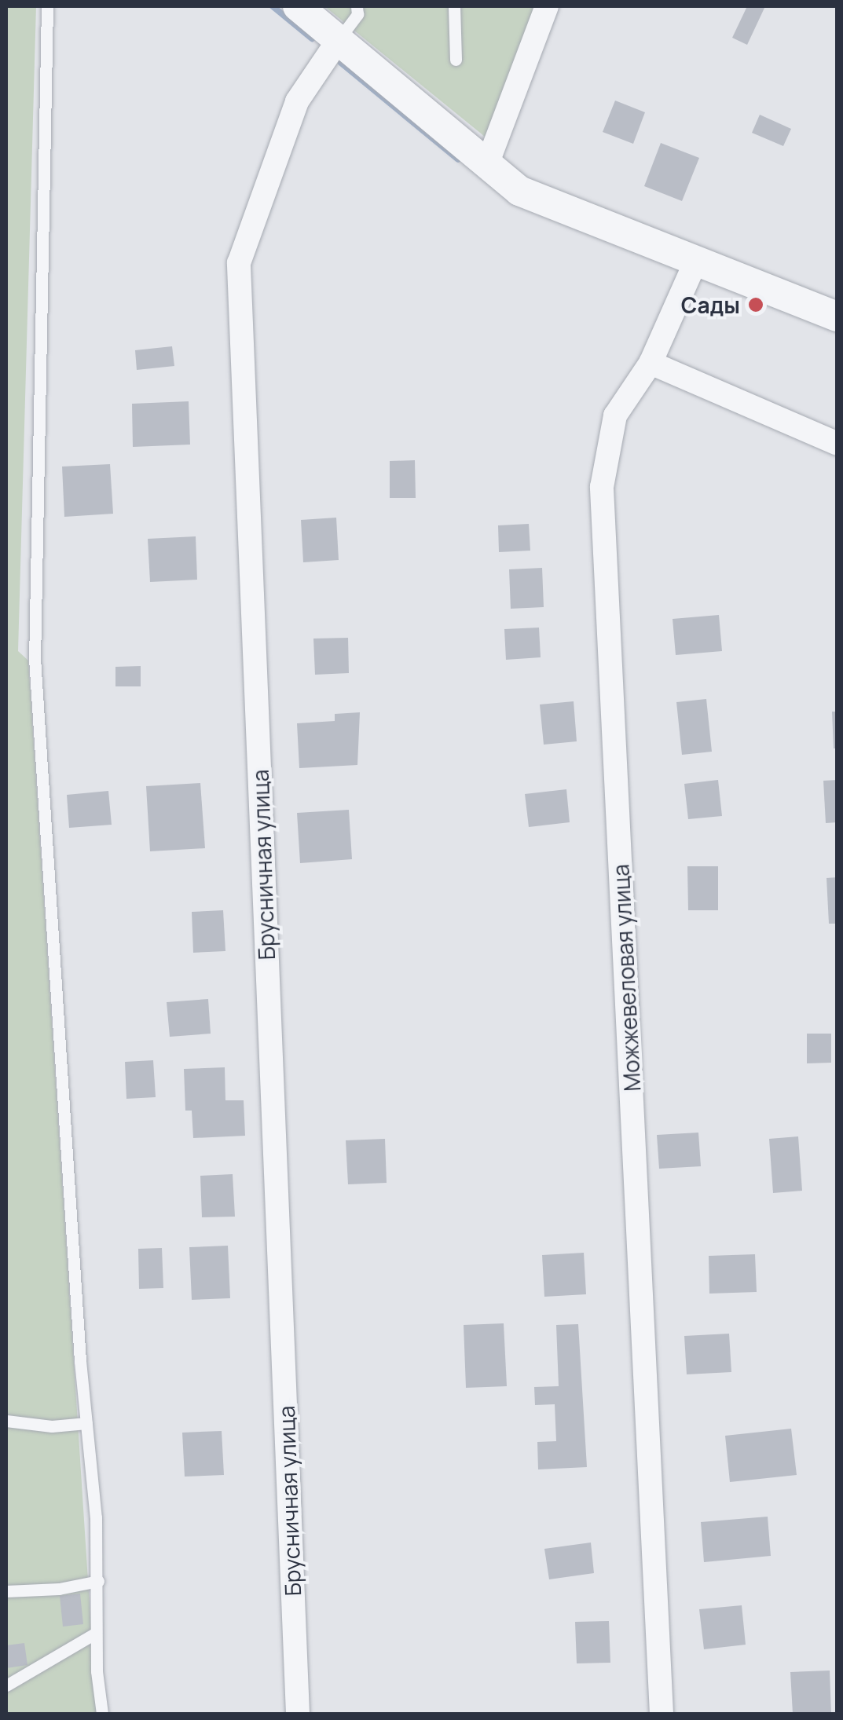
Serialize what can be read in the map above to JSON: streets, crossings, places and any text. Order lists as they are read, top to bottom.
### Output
{
  "streets": {
    "street": ["Брусничная улица", "Можжевеловая улица"]
  },
  "places": ["Сады"]
}
